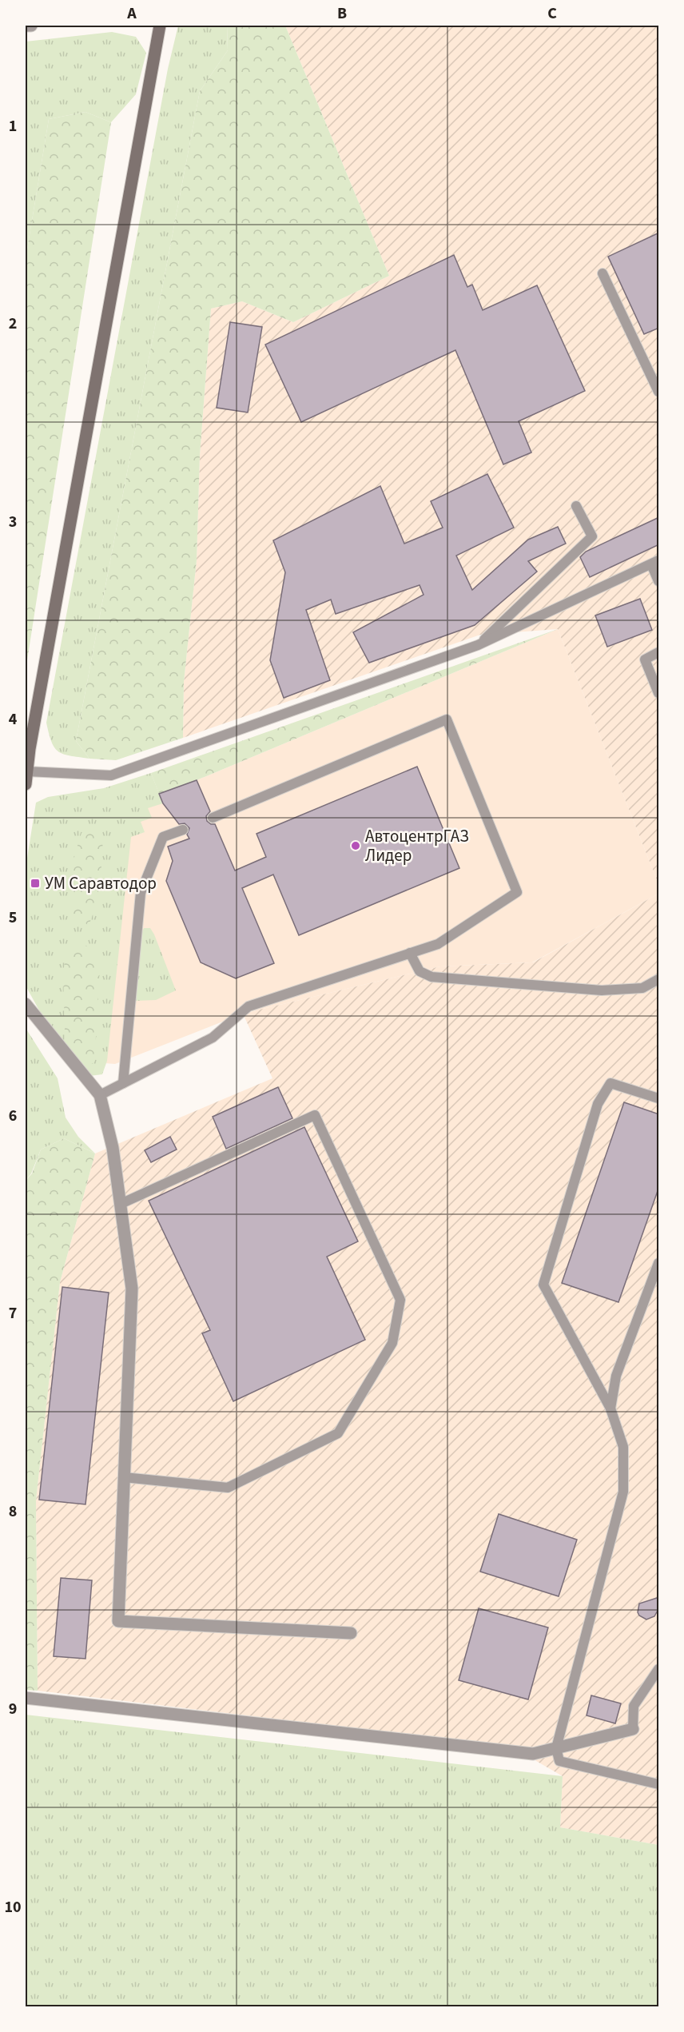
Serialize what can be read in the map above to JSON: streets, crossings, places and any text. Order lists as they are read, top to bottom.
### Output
{
  "places": {
    "other": ["АвтоцентрГАЗ Лидер"],
    "transit": ["УМ Саравтодор"]
  },
  "grid": {
    "columns": ["A", "B", "C"],
    "rows": [
      "1",
      "2",
      "3",
      "4",
      "5",
      "6",
      "7",
      "8",
      "9",
      "10"
    ]
  }
}
